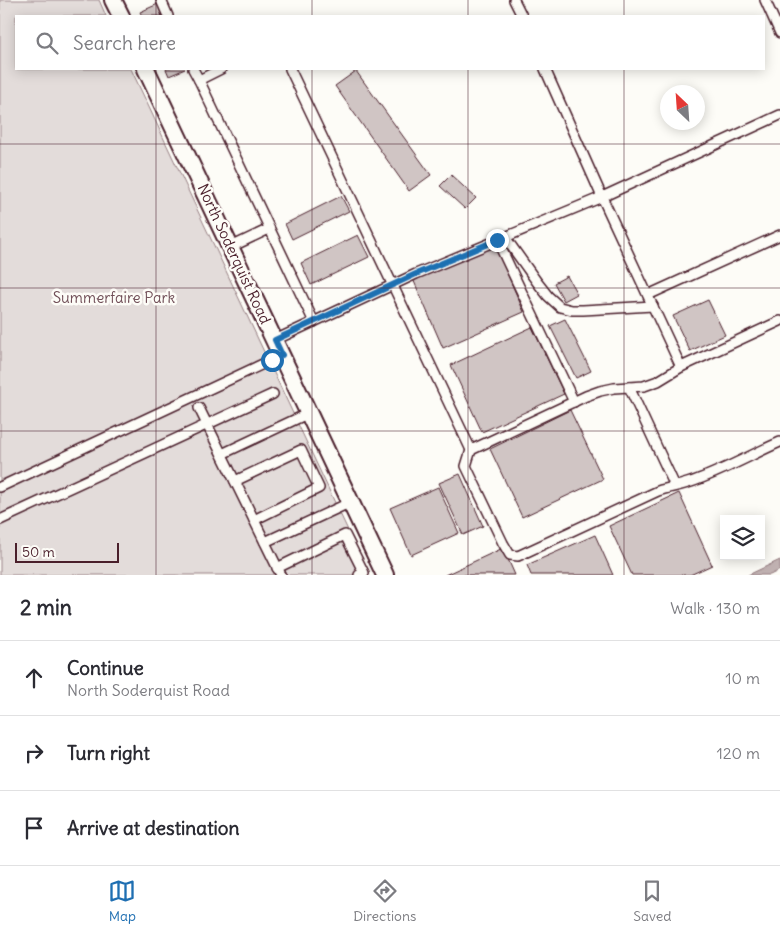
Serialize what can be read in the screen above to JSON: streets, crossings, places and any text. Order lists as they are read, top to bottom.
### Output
{
  "streets": {
    "street": ["North Soderquist Road"]
  },
  "parks": ["Summerfaire Park"],
  "scale_bar": "50 m",
  "north": "top left",
  "page": {
    "search": "Search here",
    "scale": "50 m",
    "heading": ["2 min", "Walk · 130 m"],
    "list": [
      ["Continue", "North Soderquist Road", "10 m"],
      ["Turn right", "120 m"],
      "Arrive at destination"
    ],
    "nav": ["Map", "Directions", "Saved"]
  }
}
